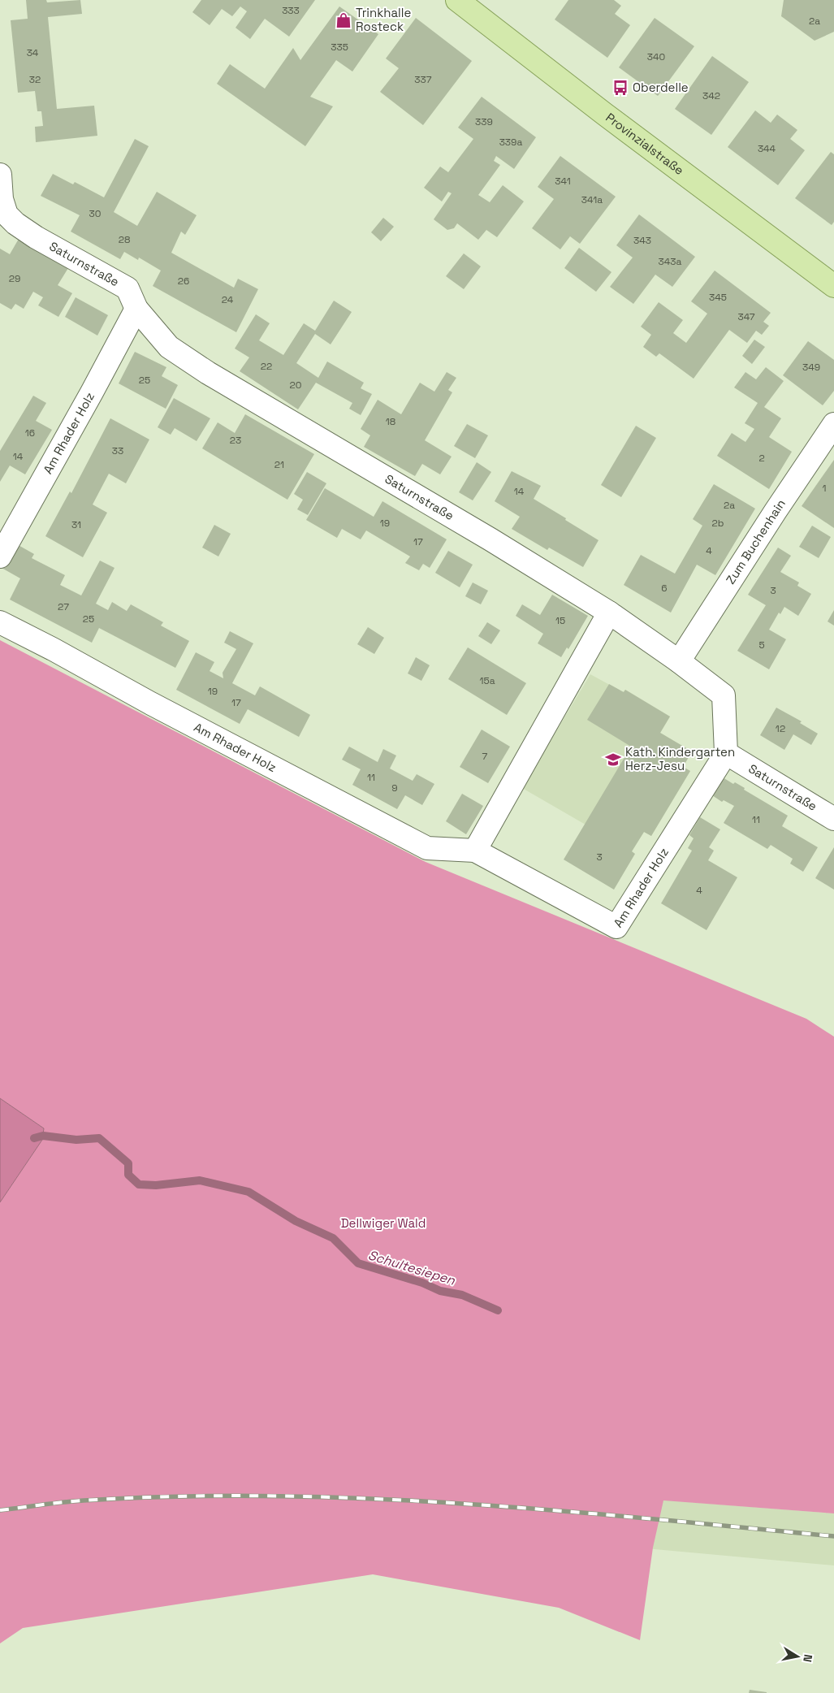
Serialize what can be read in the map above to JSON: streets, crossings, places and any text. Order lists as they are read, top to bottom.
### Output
{
  "streets": {
    "main road": ["Provinzialstraße"],
    "street": ["Saturnstraße", "Am Rhader Holz", "Zum Buchenhain"]
  },
  "crossings": [
    ["Saturnstraße", "Am Rhader Holz"],
    ["Saturnstraße", "Zum Buchenhain"]
  ],
  "water": ["Schultesiepen"],
  "parks": ["Dellwiger Wald"],
  "places": {
    "shop": ["Trinkhalle Rosteck"],
    "bus stop": ["Oberdelle"],
    "school or university": ["Kath. Kindergarten Herz-Jesu"]
  },
  "house_numbers": [
    "333",
    "2a",
    "335",
    "34",
    "340",
    "32",
    "337",
    "342",
    "339",
    "339a",
    "344",
    "341",
    "341a",
    "30",
    "28",
    "343",
    "343a",
    "29",
    "26",
    "345",
    "24",
    "347",
    "22",
    "349",
    "25",
    "20",
    "18",
    "16",
    "23",
    "33",
    "14",
    "2",
    "21",
    "1",
    "14",
    "2a",
    "19",
    "2b",
    "31",
    "17",
    "4",
    "6",
    "3",
    "27",
    "25",
    "15",
    "5",
    "15a",
    "19",
    "17",
    "12",
    "7",
    "11",
    "9",
    "11",
    "3",
    "4"
  ],
  "north": "right"
}
